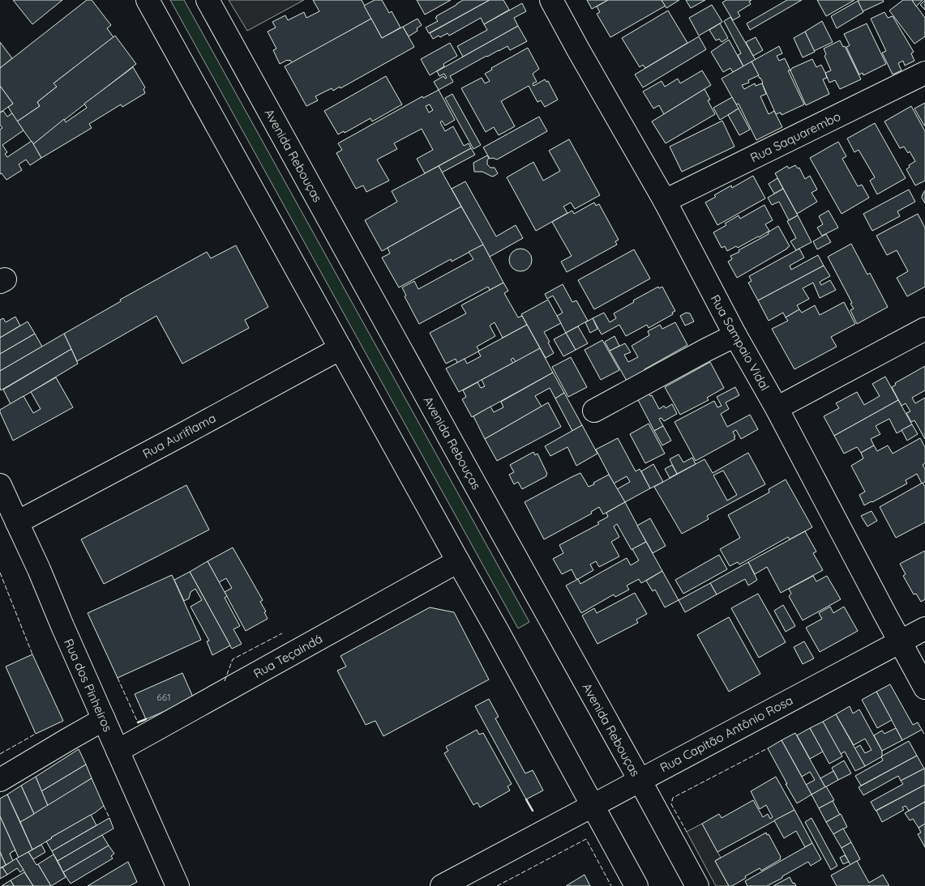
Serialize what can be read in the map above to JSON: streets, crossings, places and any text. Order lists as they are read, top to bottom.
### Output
{
  "streets": {
    "street": [
      "Rua Saquarembo",
      "Avenida Rebouças",
      "Rua Sampaio Vidal",
      "Rua Auriflama",
      "Rua Teçaindá",
      "Rua dos Pinheiros",
      "Rua Capitão Antônio Rosa"
    ]
  },
  "crossings": [
    ["Rua Saquarembo", "Rua Sampaio Vidal"],
    ["Avenida Rebouças", "Rua Capitão Antônio Rosa"],
    ["Rua Sampaio Vidal", "Rua Capitão Antônio Rosa"],
    ["Rua Auriflama", "Rua dos Pinheiros"],
    ["Rua Teçaindá", "Rua dos Pinheiros"]
  ],
  "house_numbers": ["661"]
}
